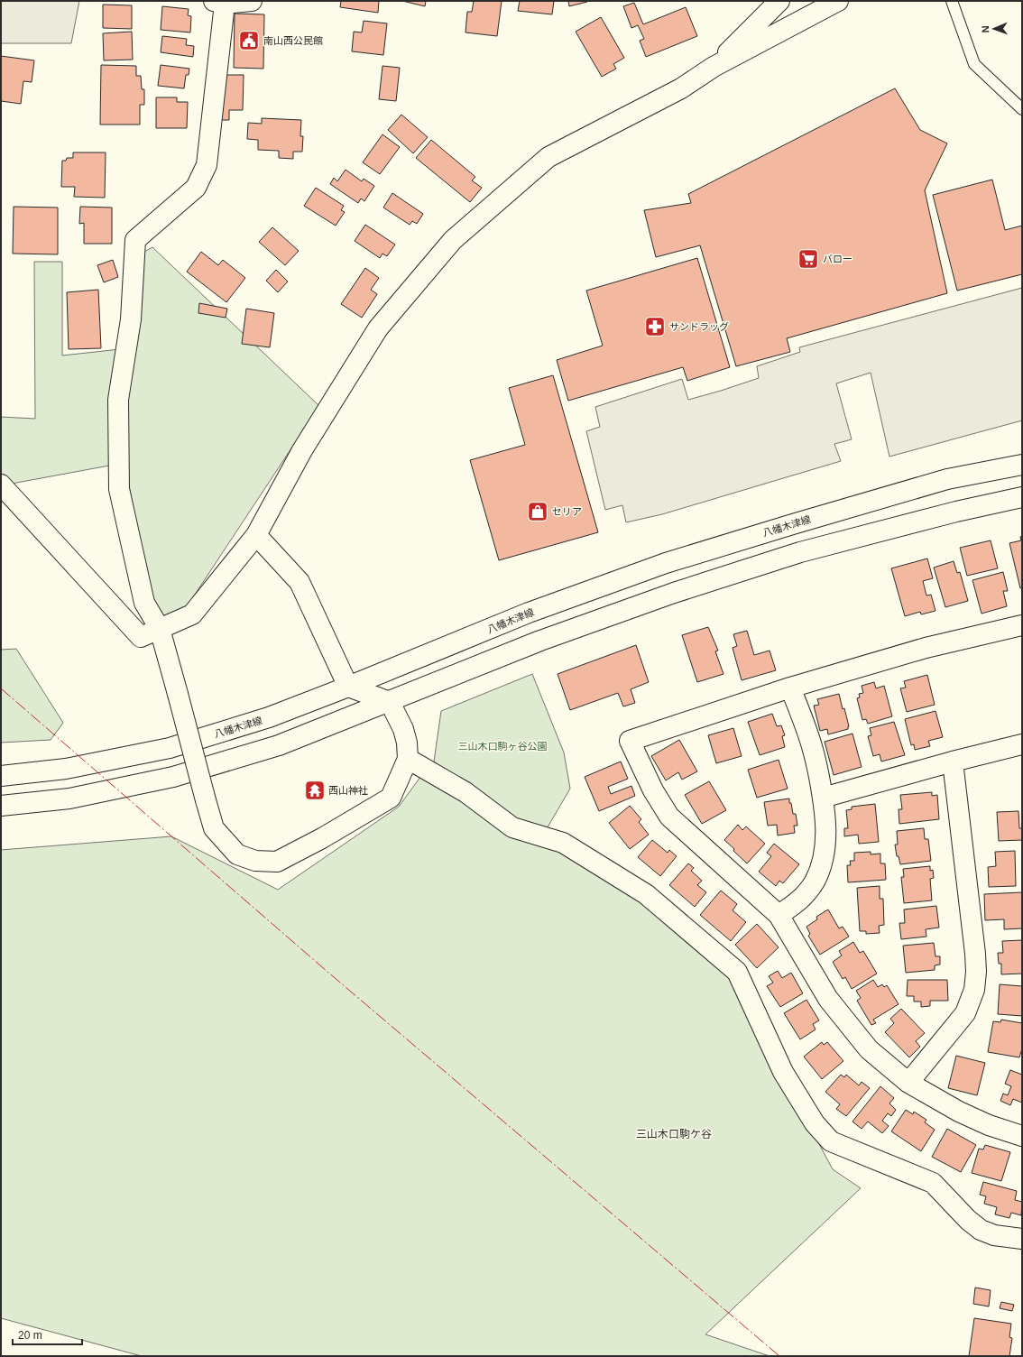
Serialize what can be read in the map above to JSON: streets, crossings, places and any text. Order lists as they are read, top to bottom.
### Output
{
  "streets": {
    "street": ["八幡木津線"]
  },
  "districts": ["三山木口駒ケ谷"],
  "parks": ["三山木口駒ヶ谷公園"],
  "places": {
    "public building": ["南山西公民館"],
    "supermarket": ["バロー"],
    "pharmacy": ["サンドラッグ"],
    "shop": ["セリア"],
    "temple": ["西山神社"]
  },
  "scale_bar": "20 m",
  "north": "left"
}
